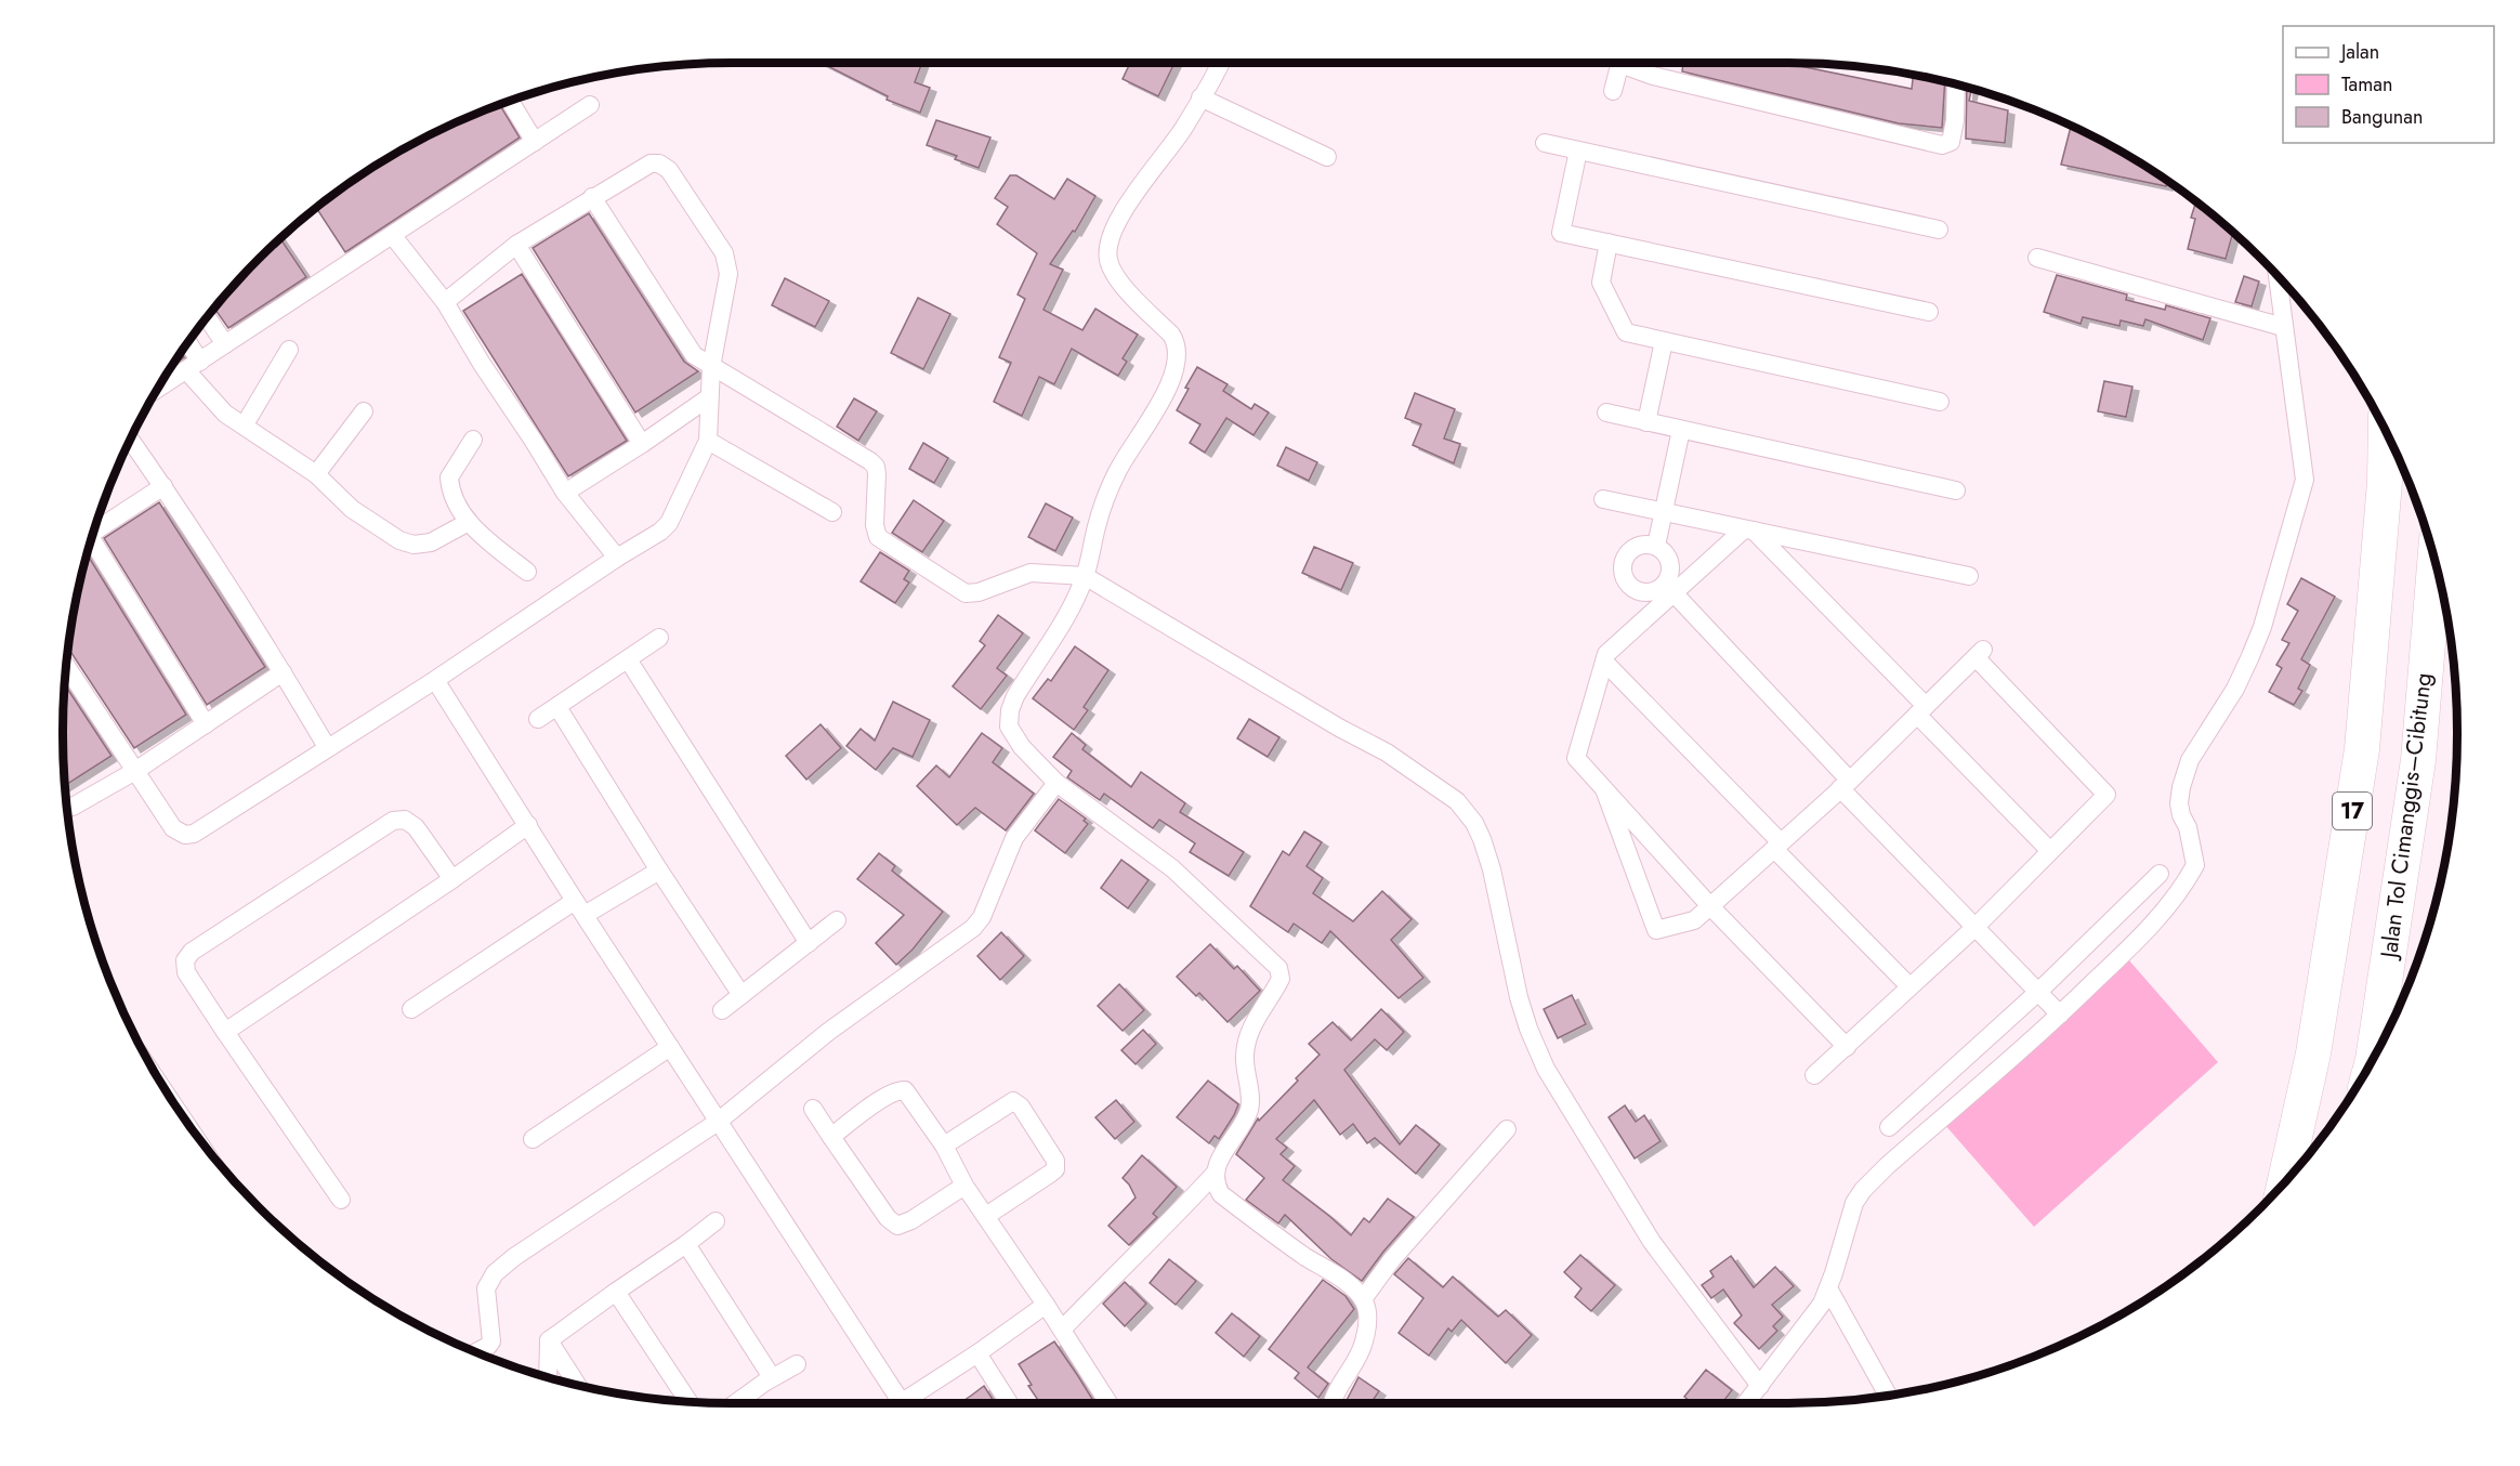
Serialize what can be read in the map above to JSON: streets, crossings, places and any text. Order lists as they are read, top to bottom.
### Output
{
  "streets": {
    "highway": ["17", "Jalan Tol Cimanggis–Cibitung"]
  },
  "legend": ["Jalan", "Taman", "Bangunan"]
}
